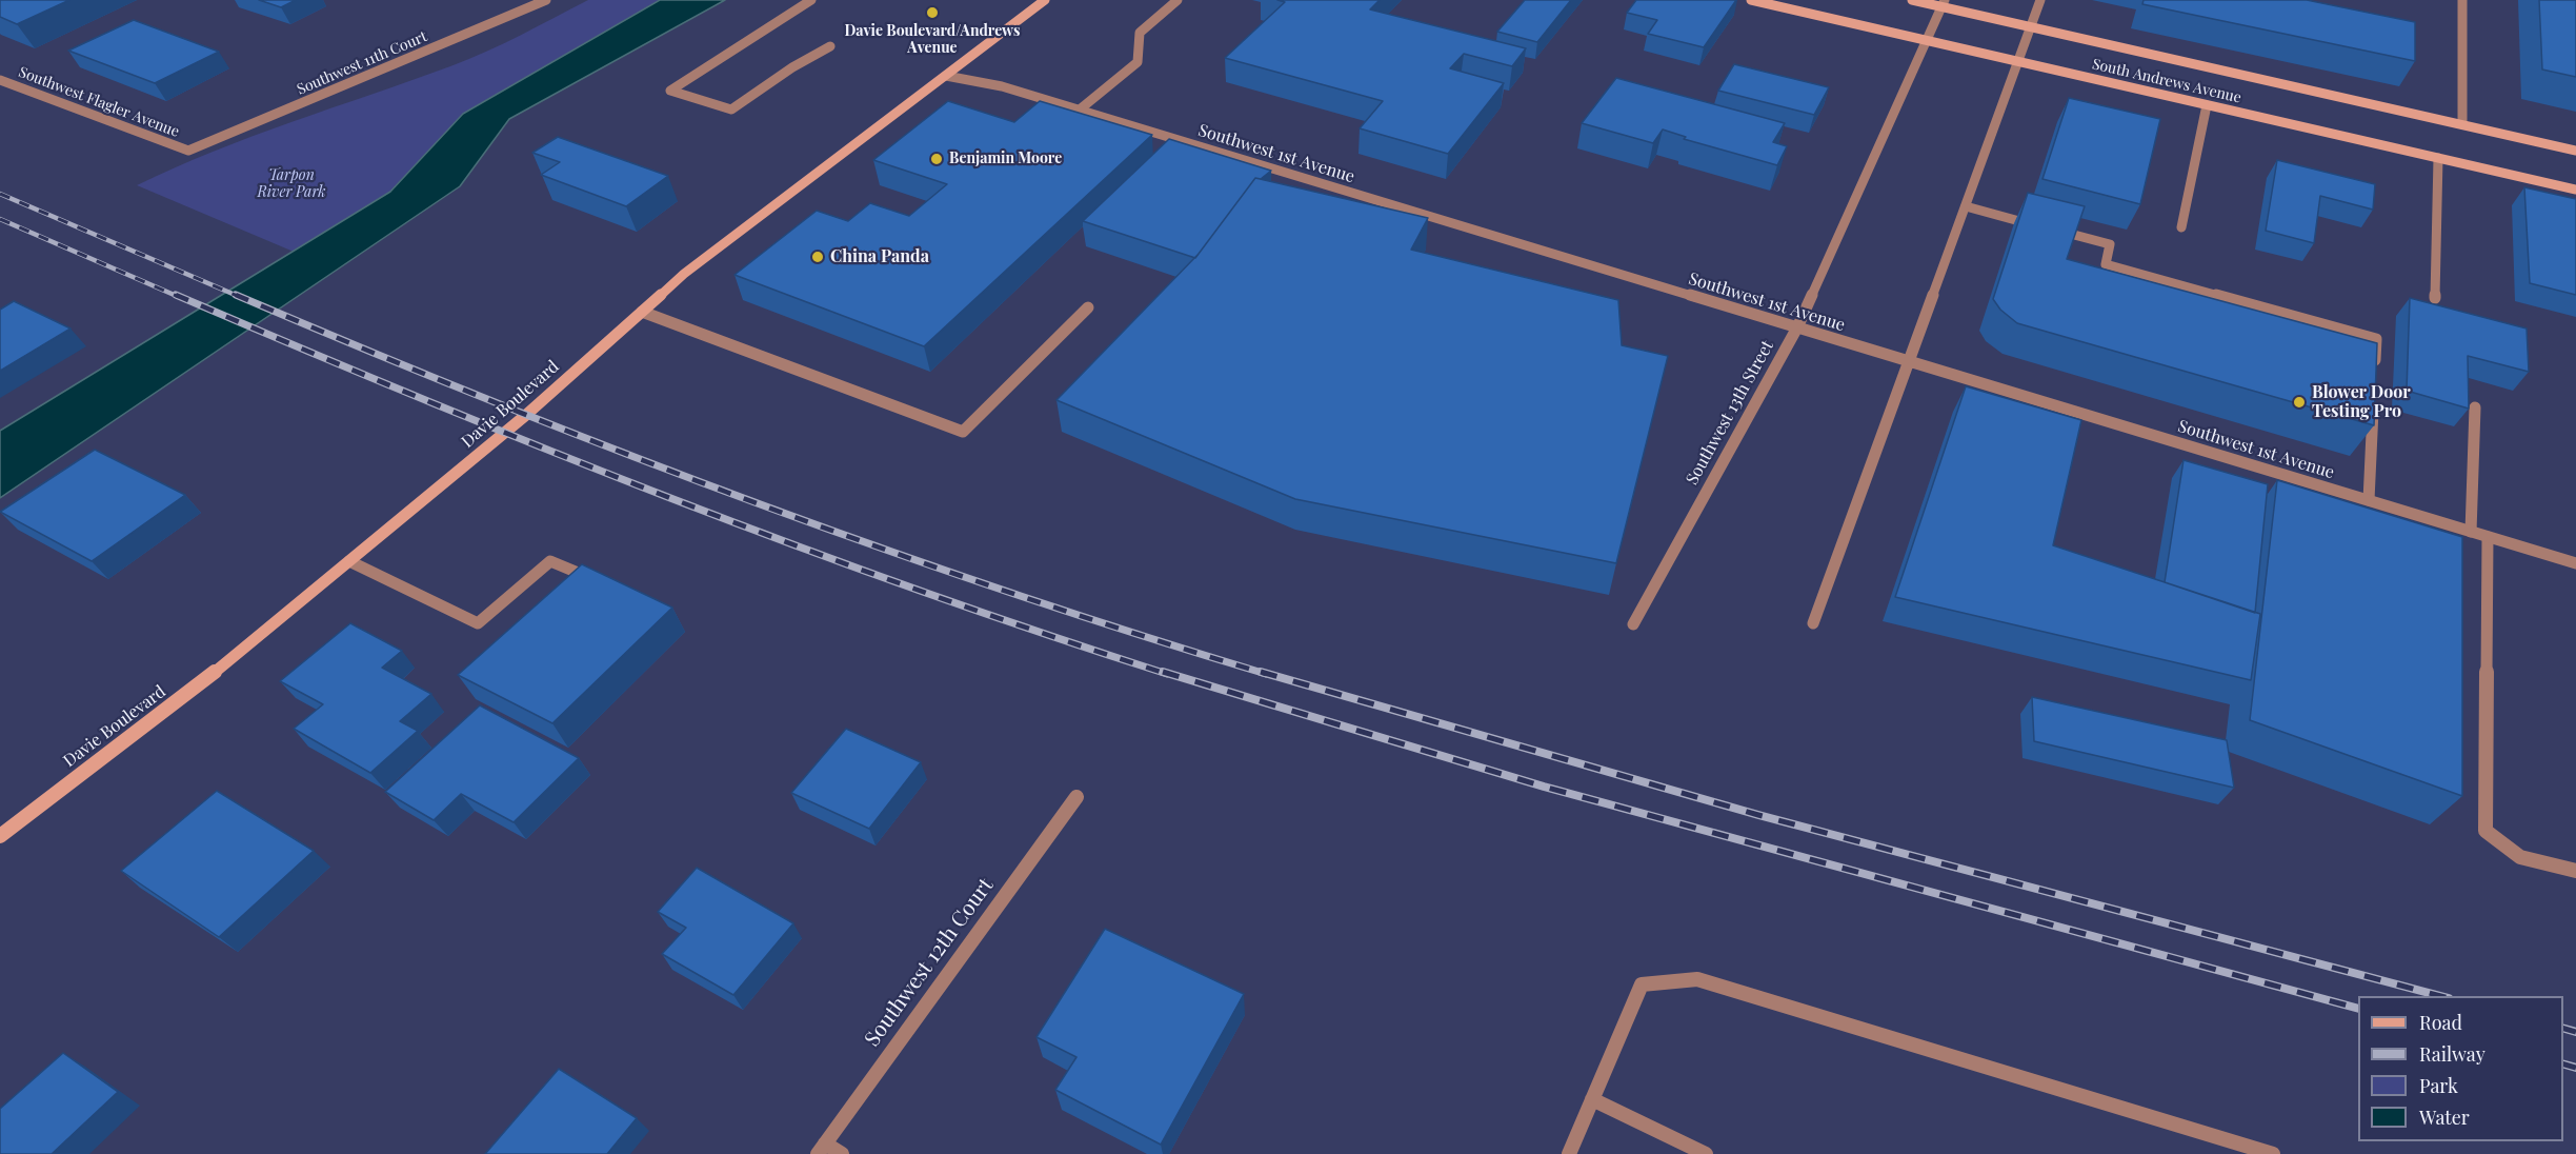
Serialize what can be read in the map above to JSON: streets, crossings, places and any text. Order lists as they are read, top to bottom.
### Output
{
  "streets": {
    "main road": ["South Andrews Avenue", "Davie Boulevard"],
    "street": [
      "Southwest 11th Court",
      "Southwest Flagler Avenue",
      "Southwest 1st Avenue",
      "Southwest 13th Street",
      "Southwest 12th Court"
    ]
  },
  "crossings": [
    ["Southwest 11th Court", "Southwest Flagler Avenue"],
    ["South Andrews Avenue", "Southwest 13th Street"],
    ["Southwest 1st Avenue", "Davie Boulevard"],
    ["Southwest 1st Avenue", "Southwest 13th Street"]
  ],
  "parks": ["Tarpon River Park"],
  "places": [
    "Davie Boulevard/Andrews Avenue",
    "Benjamin Moore",
    "China Panda",
    "Blower Door Testing Pro"
  ],
  "legend": [
    "Road",
    "Railway",
    "Park",
    "Water"
  ]
}
